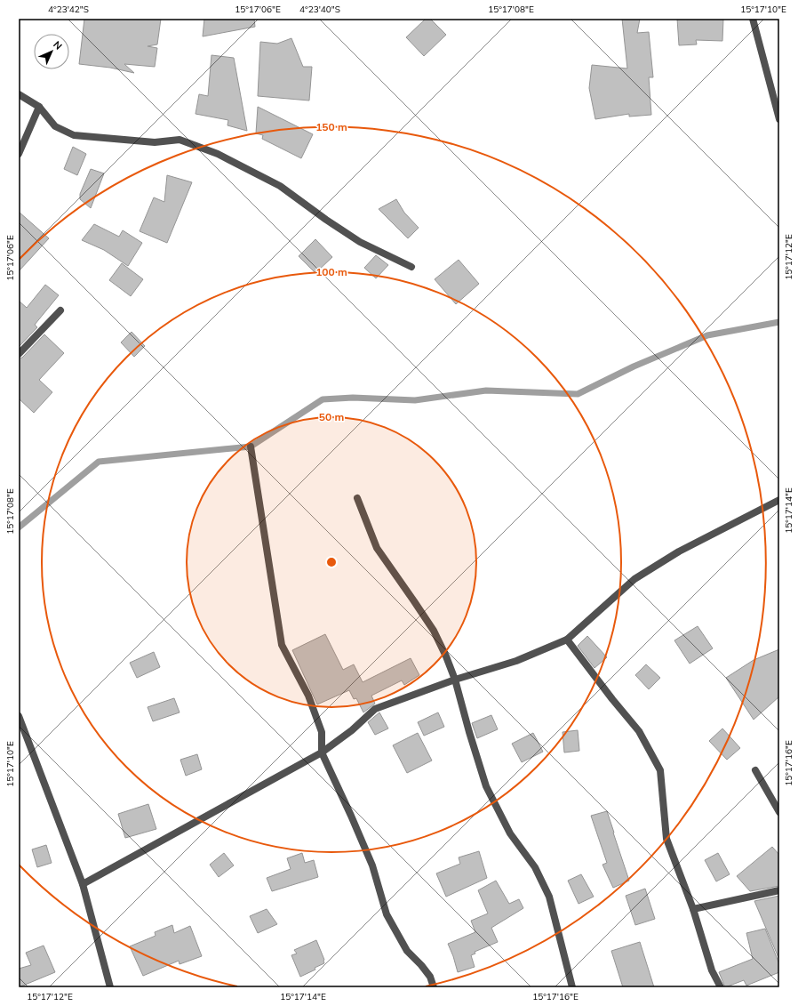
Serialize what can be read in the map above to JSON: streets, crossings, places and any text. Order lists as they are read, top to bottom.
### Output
{
  "north": "top right",
  "coordinates": [
    "4°23'42\"S",
    "15°17'06\"E",
    "4°23'40\"S",
    "15°17'08\"E",
    "15°17'10\"E",
    "15°17'12\"E",
    "15°17'14\"E",
    "15°17'16\"E"
  ],
  "rings": ["150 m", "100 m", "50 m"]
}
